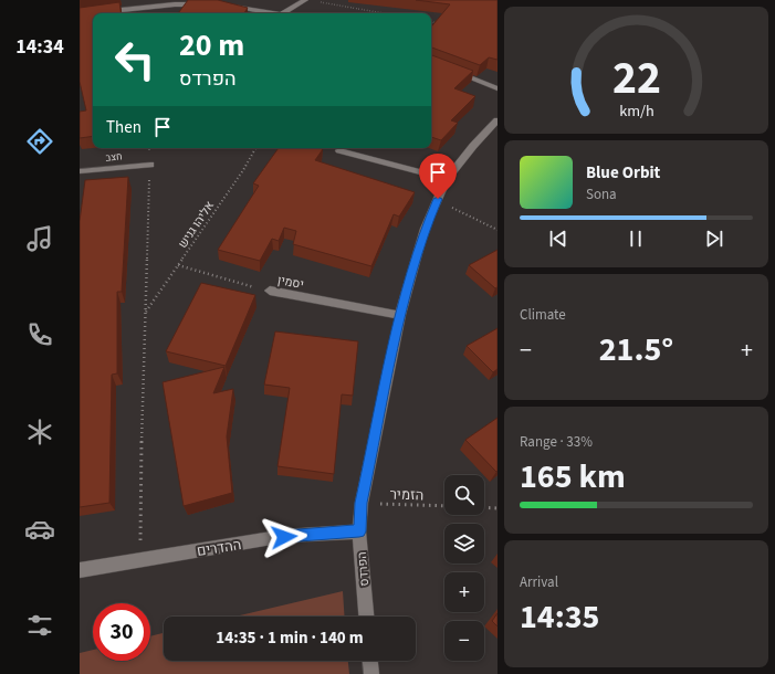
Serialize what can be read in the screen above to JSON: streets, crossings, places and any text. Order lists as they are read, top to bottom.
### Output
{
  "streets": {
    "street": [
      "חצב",
      "יסמין",
      "ההדרים",
      "הפרדס"
    ],
    "path": ["אליהו גניש", "הזמיר"]
  },
  "crossings": [
    ["אליהו גניש", "יסמין"],
    ["יסמין", "הפרדס"],
    ["הזמיר", "הפרדס"],
    ["ההדרים", "הפרדס"]
  ],
  "page": {
    "tabs": "14:34",
    "turn": ["20 m", "הפרדס"],
    "then": "Then",
    "song": ["Blue Orbit", "Sona"],
    "tile": [
      "Climate",
      ["Range · 33%", "165 km"],
      ["Arrival", "14:35"]
    ],
    "heat": ["−", "21.5°", "+"],
    "map_buttons": ["+", "−"],
    "limit": "30",
    "trip": "14:35 · 1 min · 140 m",
    "gauge": ["22", "km/h"]
  }
}
